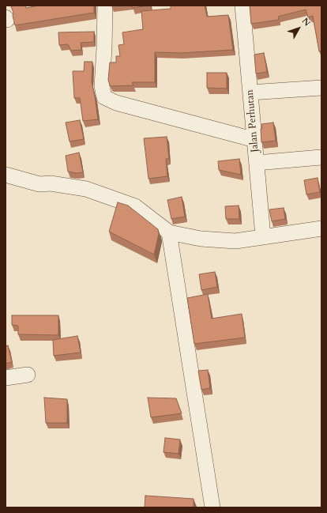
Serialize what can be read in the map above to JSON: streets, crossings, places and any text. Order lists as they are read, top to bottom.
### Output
{
  "streets": {
    "street": ["Jalan Perhutan"]
  },
  "north": "top right"
}
